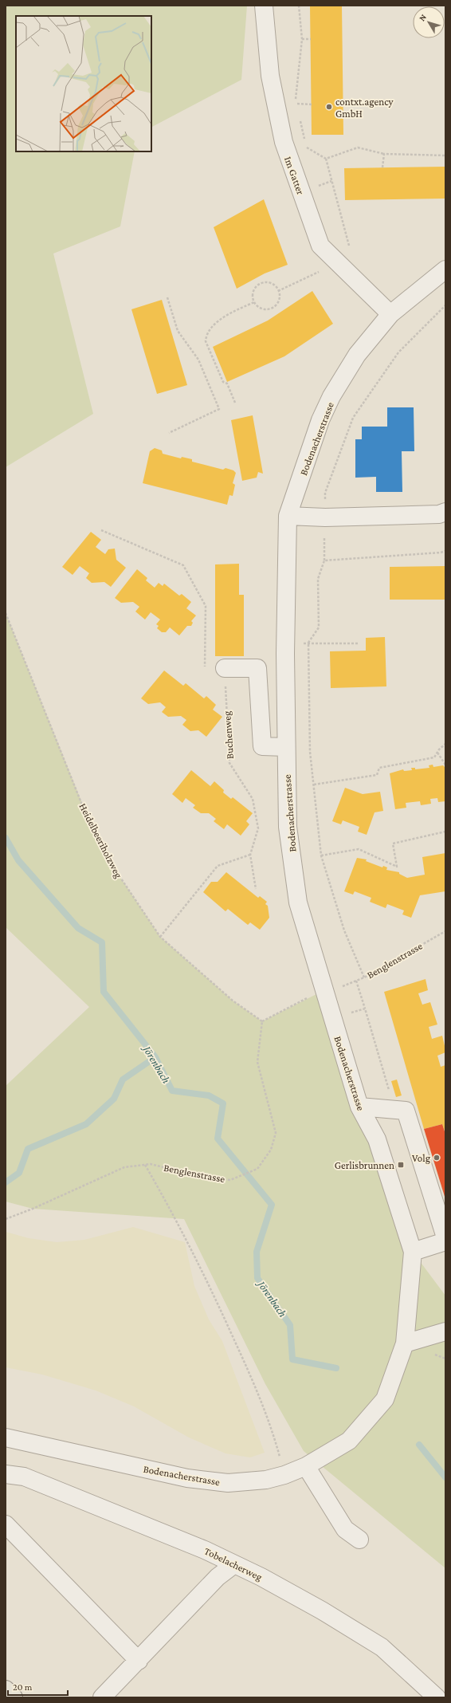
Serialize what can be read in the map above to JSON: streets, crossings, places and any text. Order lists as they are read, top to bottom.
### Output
{
  "streets": {
    "street": ["Im Gatter", "Bodenacherstrasse", "Tobelacherweg"],
    "path": ["Buchenweg", "Heidelbeeriholzweg", "Benglenstrasse"]
  },
  "crossings": [
    ["Im Gatter", "Bodenacherstrasse"],
    ["Heidelbeeriholzweg", "Benglenstrasse"]
  ],
  "water": ["Jörenbach"],
  "places": {
    "other": ["contxt.agency GmbH", "Volg"],
    "transit": ["Gerlisbrunnen"]
  },
  "scale_bar": "20 m",
  "north": "top left"
}
